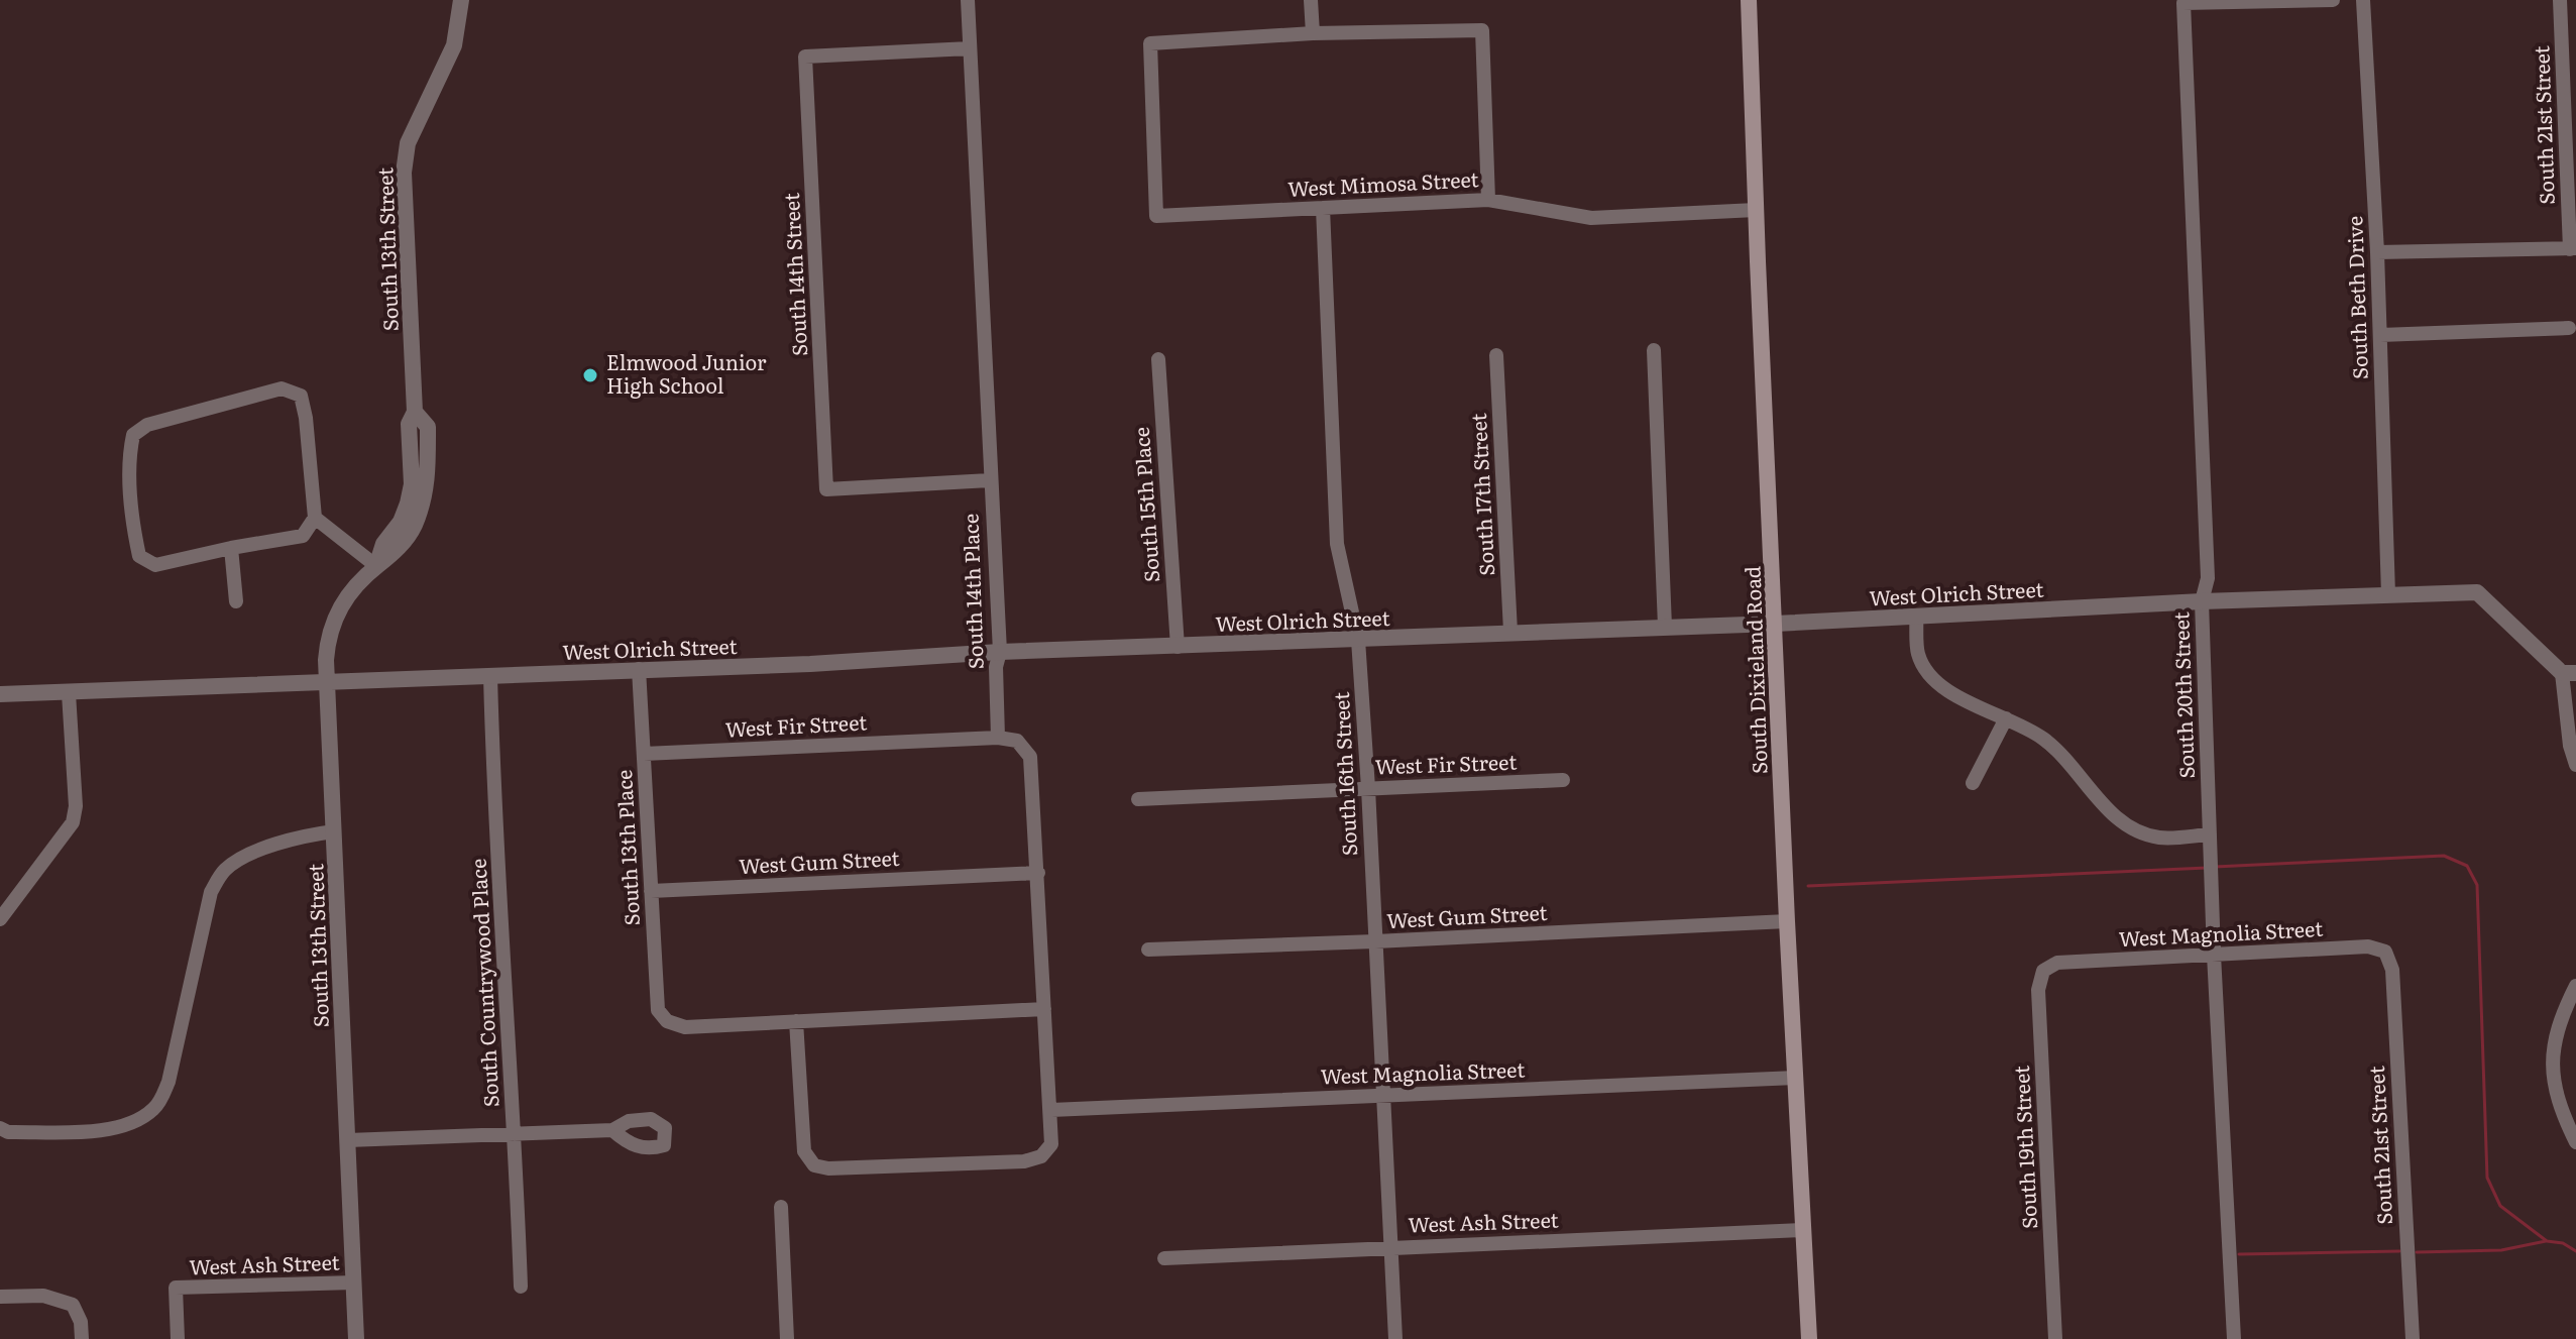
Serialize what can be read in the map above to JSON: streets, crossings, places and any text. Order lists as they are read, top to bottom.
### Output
{
  "streets": {
    "main road": ["South Dixieland Road"],
    "street": [
      "South 21st Street",
      "West Mimosa Street",
      "South 13th Street",
      "South 14th Street",
      "South Beth Drive",
      "South 17th Street",
      "South 15th Place",
      "South 14th Place",
      "West Olrich Street",
      "South 20th Street",
      "West Fir Street",
      "South 16th Street",
      "South 13th Place",
      "West Gum Street",
      "West Magnolia Street",
      "South Countrywood Place",
      "South 19th Street",
      "West Ash Street"
    ]
  },
  "crossings": [
    ["South 21st Street", "West Magnolia Street"],
    ["West Mimosa Street", "South Dixieland Road"],
    ["West Mimosa Street", "South 16th Street"],
    ["South 13th Street", "West Olrich Street"],
    ["South 13th Street", "West Ash Street"],
    ["South 14th Street", "South 14th Place"],
    ["South Beth Drive", "West Olrich Street"],
    ["South 17th Street", "West Olrich Street"],
    ["South 15th Place", "West Olrich Street"],
    ["South 14th Place", "West Olrich Street"],
    ["South 14th Place", "West Fir Street"],
    ["West Olrich Street", "South Dixieland Road"],
    ["West Olrich Street", "South 20th Street"],
    ["West Olrich Street", "South 16th Street"],
    ["West Olrich Street", "South 13th Place"],
    ["West Olrich Street", "South Countrywood Place"],
    ["South Dixieland Road", "West Gum Street"],
    ["South Dixieland Road", "West Magnolia Street"],
    ["South Dixieland Road", "West Ash Street"],
    ["South 20th Street", "West Magnolia Street"],
    ["West Fir Street", "South 16th Street"],
    ["West Fir Street", "South 13th Place"],
    ["South 16th Street", "West Gum Street"],
    ["South 16th Street", "West Magnolia Street"],
    ["South 16th Street", "West Ash Street"],
    ["South 13th Place", "West Gum Street"],
    ["West Magnolia Street", "South 19th Street"]
  ],
  "places": ["Elmwood Junior High School"]
}
